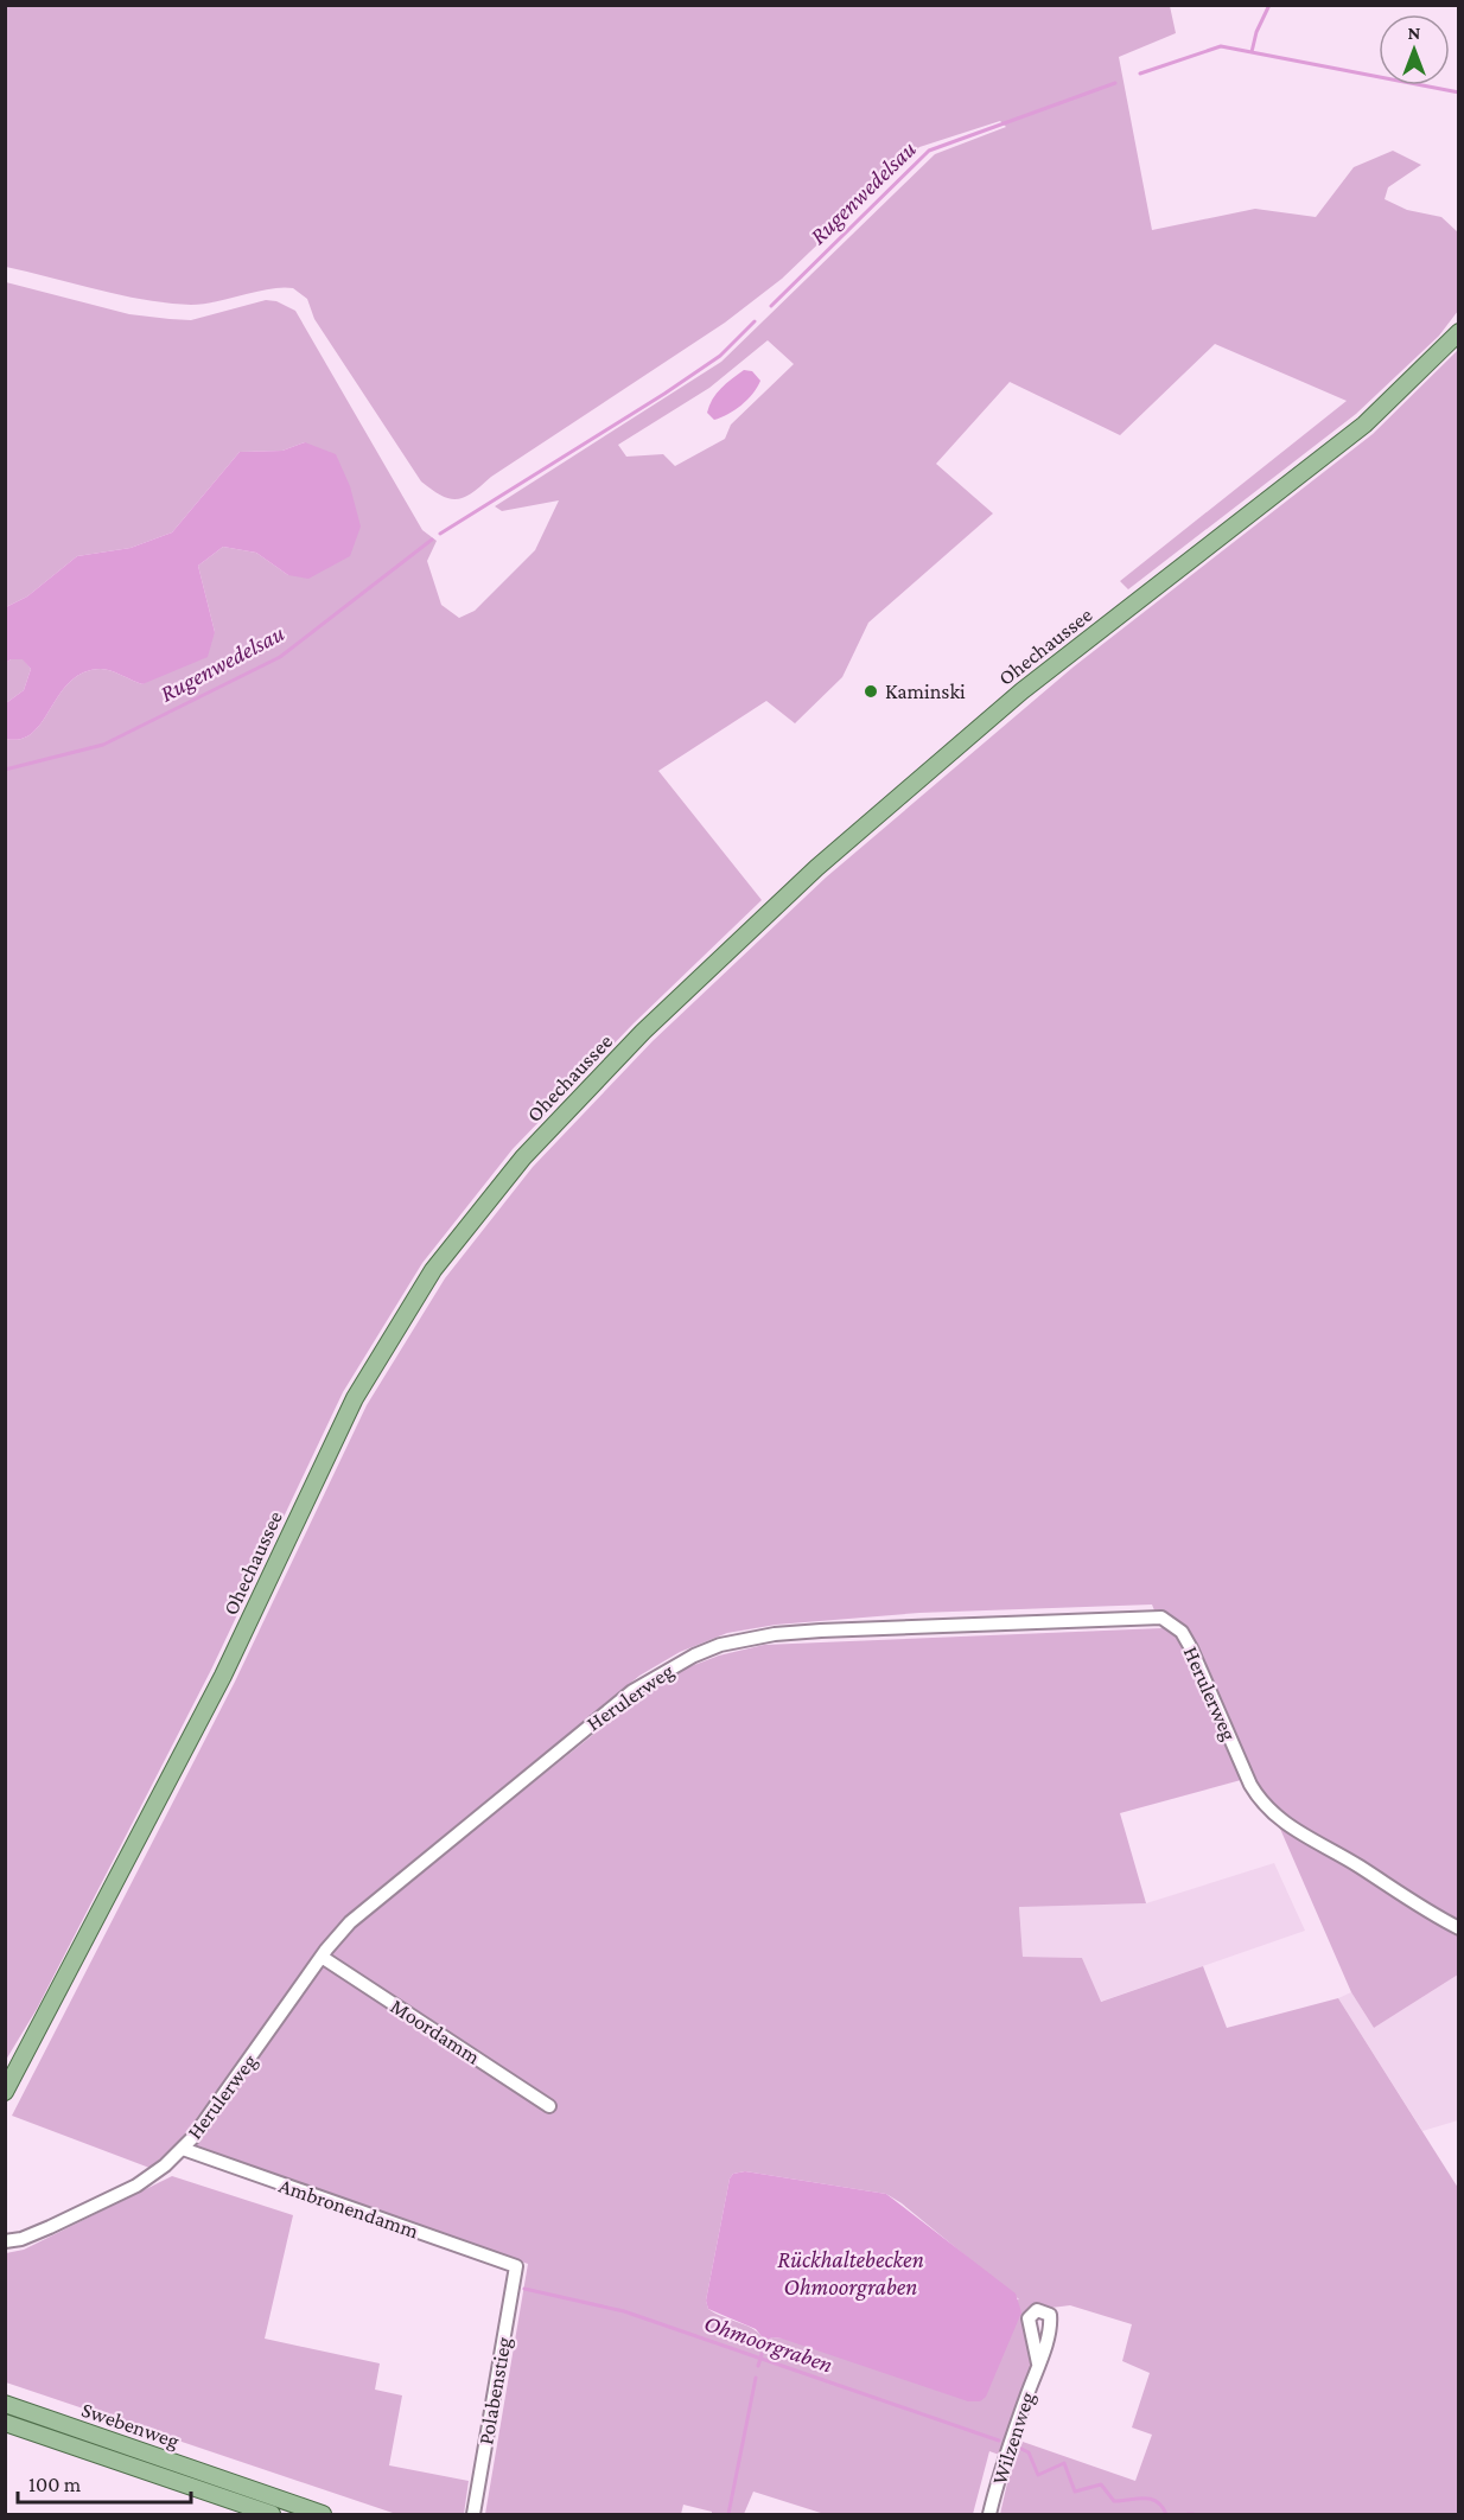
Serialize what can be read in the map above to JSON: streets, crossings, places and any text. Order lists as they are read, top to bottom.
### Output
{
  "streets": {
    "main road": ["Ohechaussee", "Swebenweg"],
    "street": [
      "Herulerweg",
      "Moordamm",
      "Ambronendamm",
      "Polabenstieg",
      "Wilzenweg"
    ]
  },
  "crossings": [
    ["Herulerweg", "Moordamm"],
    ["Herulerweg", "Ambronendamm"],
    ["Ambronendamm", "Polabenstieg"]
  ],
  "water": ["Rugenwedelsau", "Rückhaltebecken Ohmoorgraben", "Ohmoorgraben"],
  "places": ["Kaminski"],
  "scale_bar": "100 m",
  "north": "top"
}
